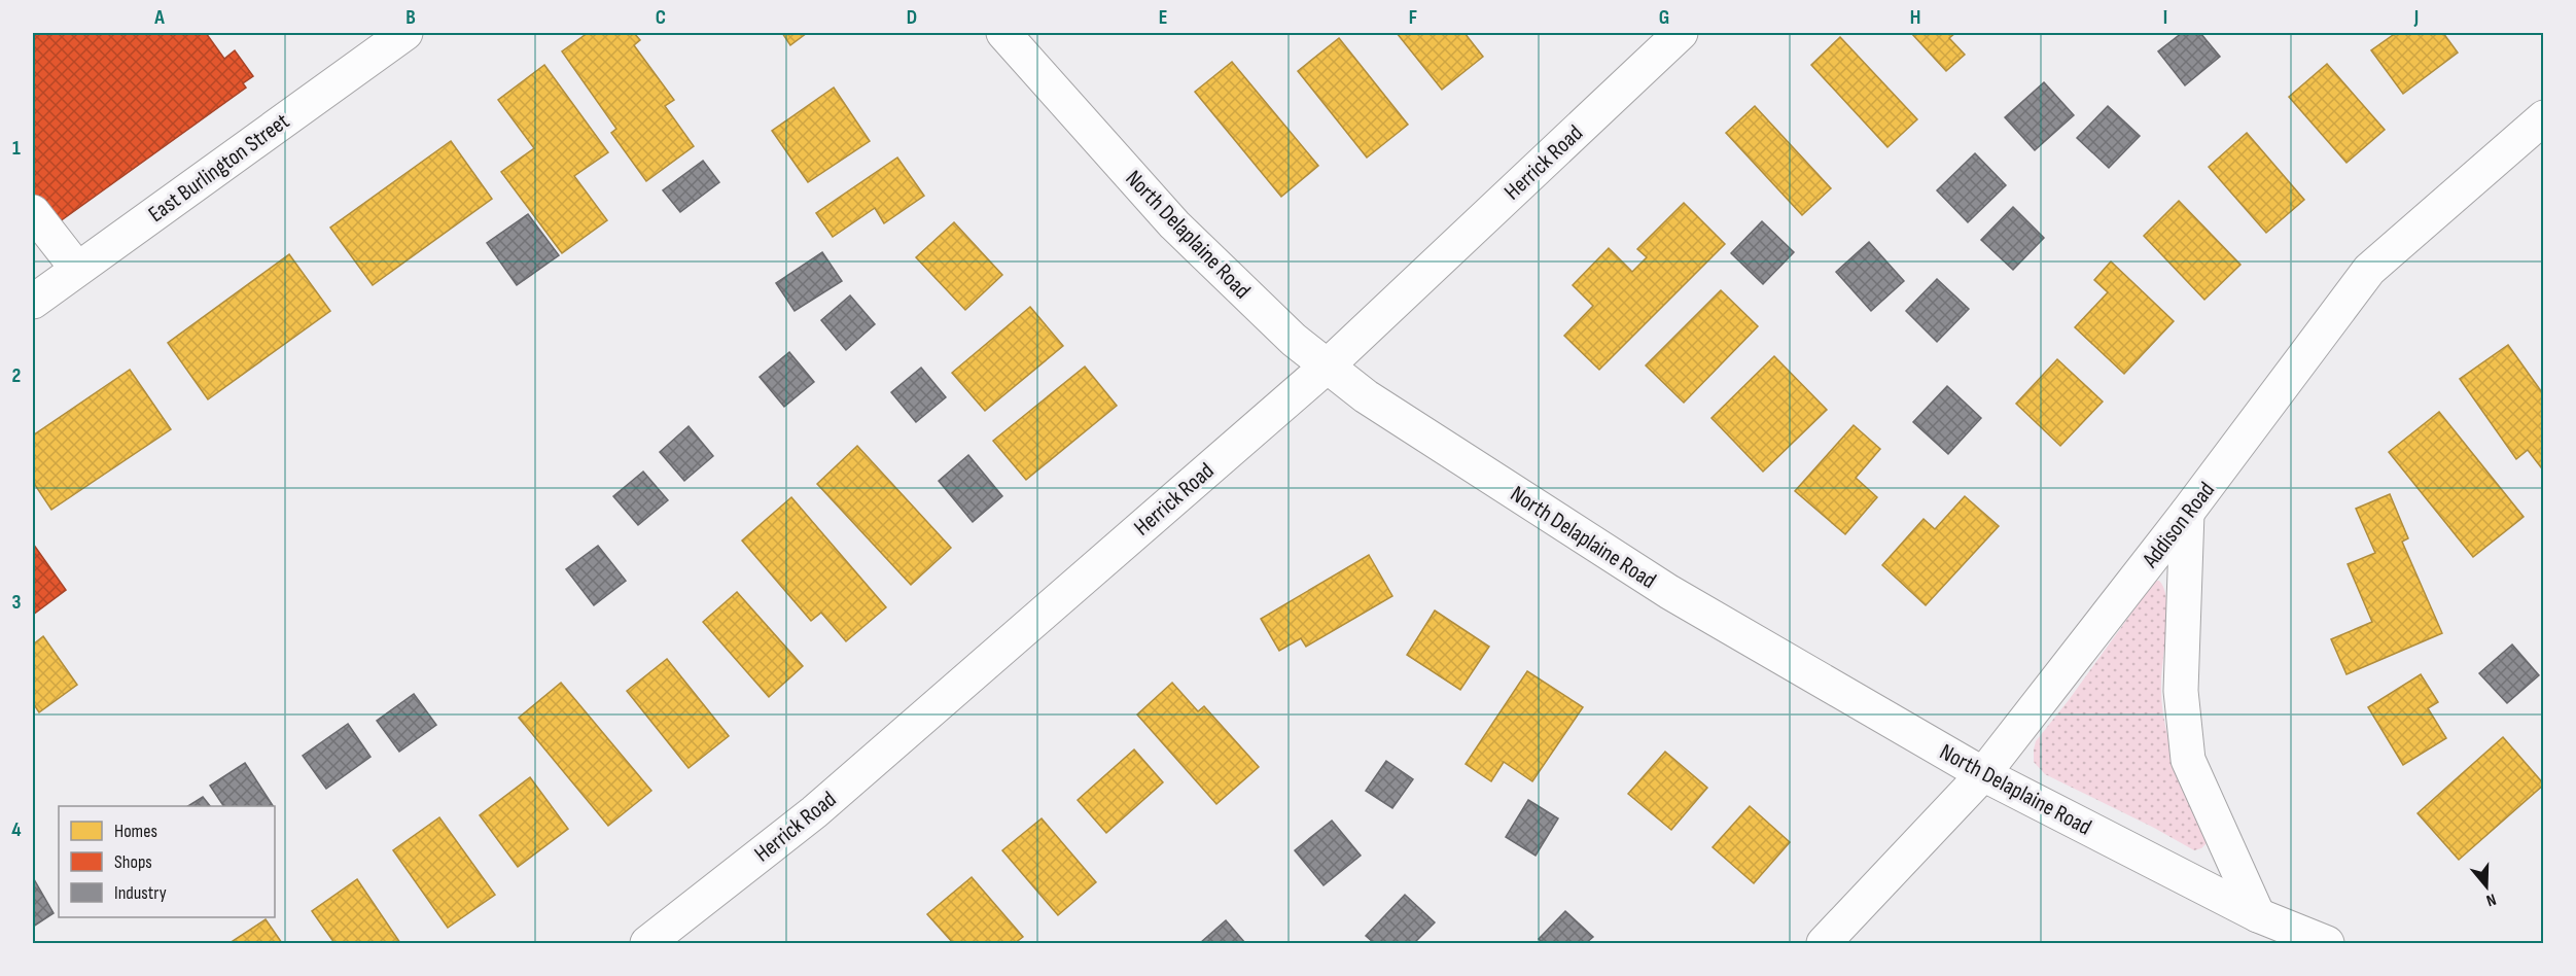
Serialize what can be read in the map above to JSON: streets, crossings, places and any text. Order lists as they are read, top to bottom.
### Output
{
  "streets": {
    "street": [
      "Herrick Road",
      "East Burlington Street",
      "North Delaplaine Road",
      "Addison Road"
    ]
  },
  "crossings": [
    ["Herrick Road", "North Delaplaine Road"],
    ["North Delaplaine Road", "Addison Road"]
  ],
  "legend": ["Homes", "Shops", "Industry"],
  "north": "bottom",
  "grid": {
    "columns": [
      "A",
      "B",
      "C",
      "D",
      "E",
      "F",
      "G",
      "H",
      "I",
      "J"
    ],
    "rows": [
      "1",
      "2",
      "3",
      "4"
    ]
  }
}
